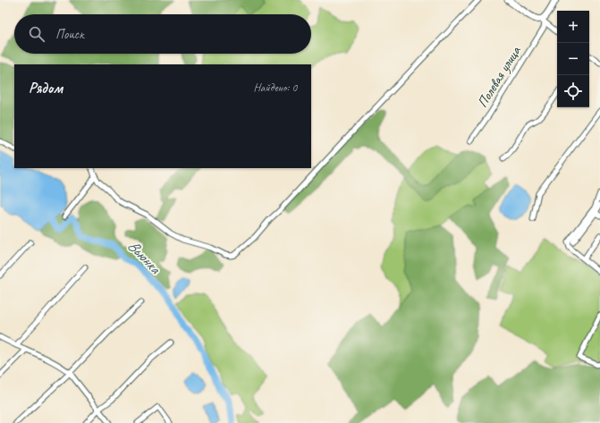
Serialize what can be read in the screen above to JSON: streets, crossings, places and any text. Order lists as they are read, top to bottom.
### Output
{
  "streets": {
    "street": ["Полевая улица"]
  },
  "water": ["Вьюнка"],
  "page": {
    "map_buttons": ["+", "−"],
    "search": "Поиск",
    "heading": ["Рядом", "Найдено: 0"]
  }
}
